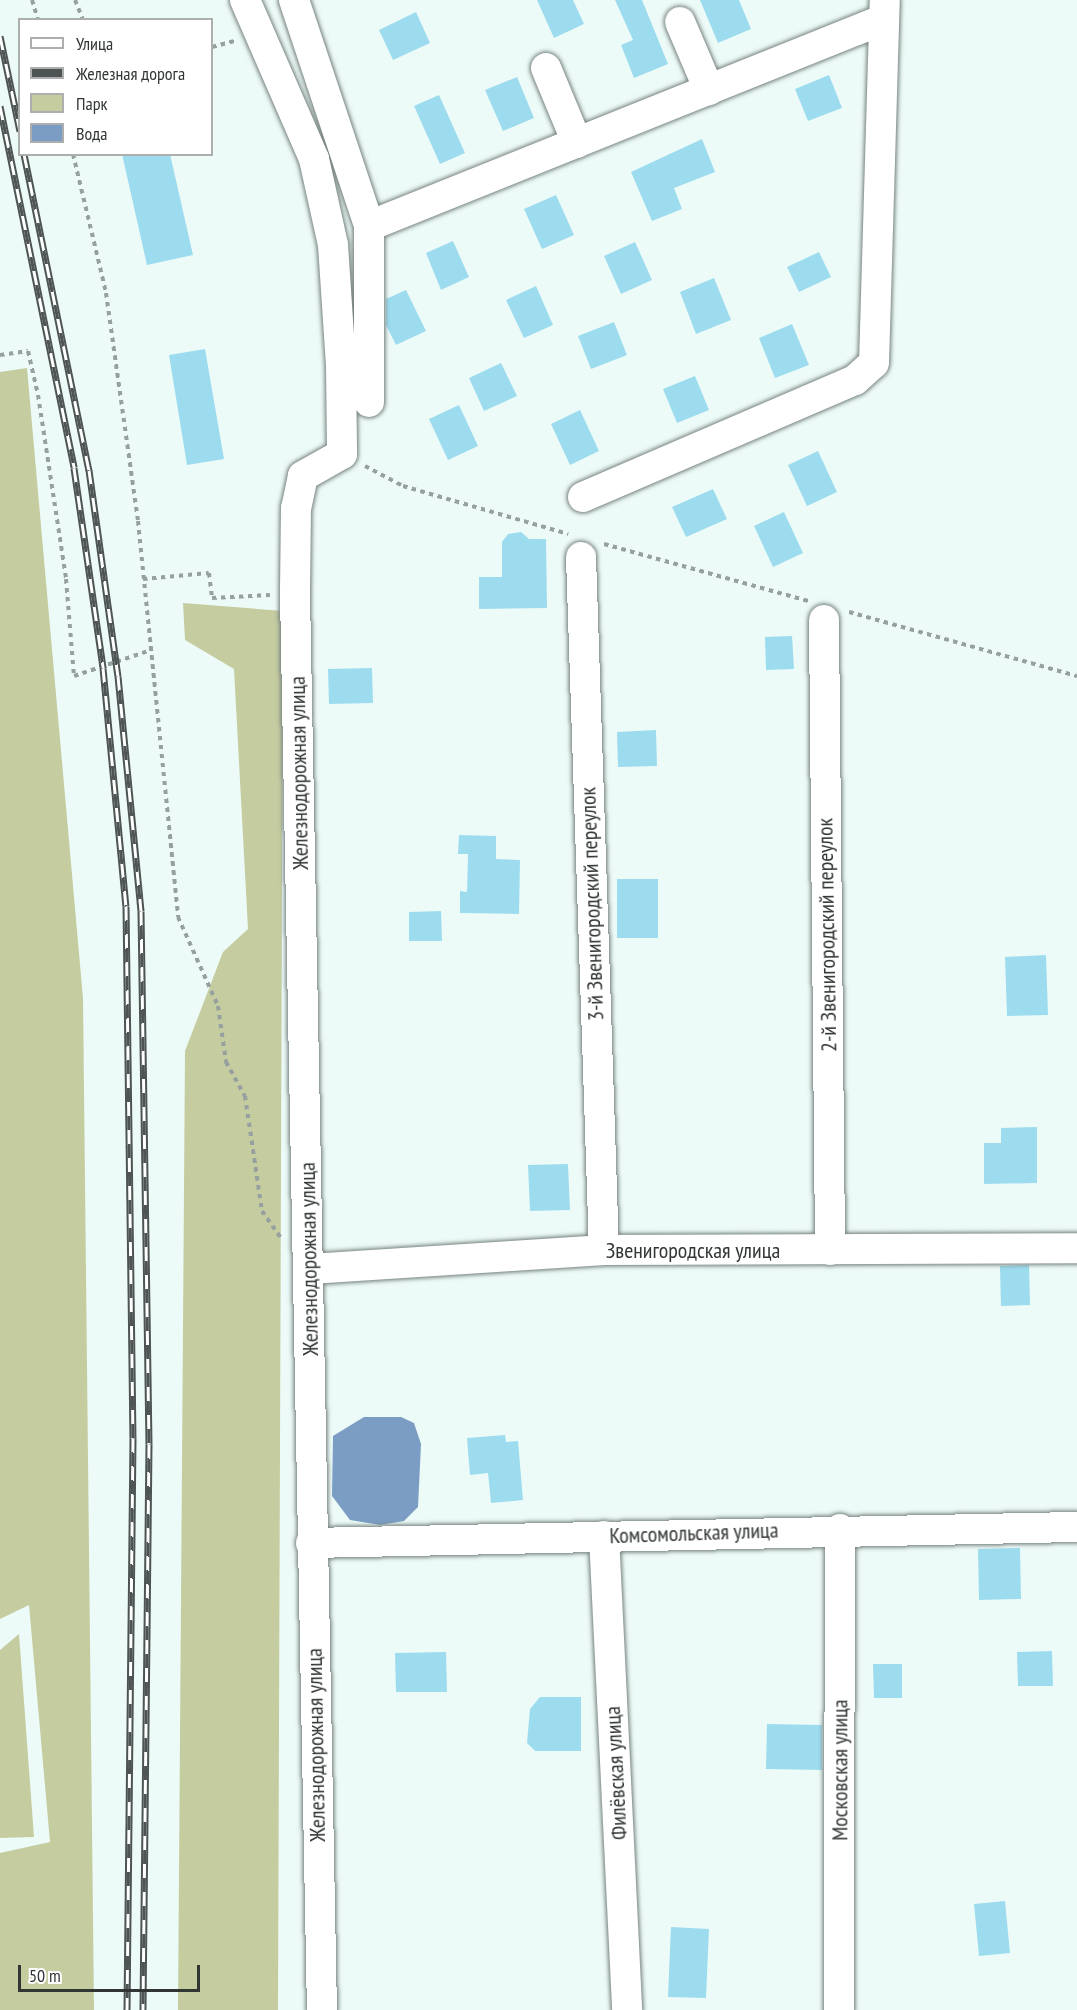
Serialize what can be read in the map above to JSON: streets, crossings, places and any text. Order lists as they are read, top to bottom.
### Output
{
  "streets": {
    "street": [
      "Железнодорожная улица",
      "3-й Звенигородский переулок",
      "2-й Звенигородский переулок",
      "Звенигородская улица",
      "Комсомольская улица",
      "Московская улица",
      "Филёвская улица"
    ]
  },
  "crossings": [
    ["Железнодорожная улица", "Звенигородская улица"],
    ["Железнодорожная улица", "Комсомольская улица"],
    ["3-й Звенигородский переулок", "Звенигородская улица"],
    ["2-й Звенигородский переулок", "Звенигородская улица"],
    ["Комсомольская улица", "Московская улица"],
    ["Комсомольская улица", "Филёвская улица"]
  ],
  "legend": [
    "Улица",
    "Железная дорога",
    "Парк",
    "Вода"
  ],
  "scale_bar": "50 m"
}
